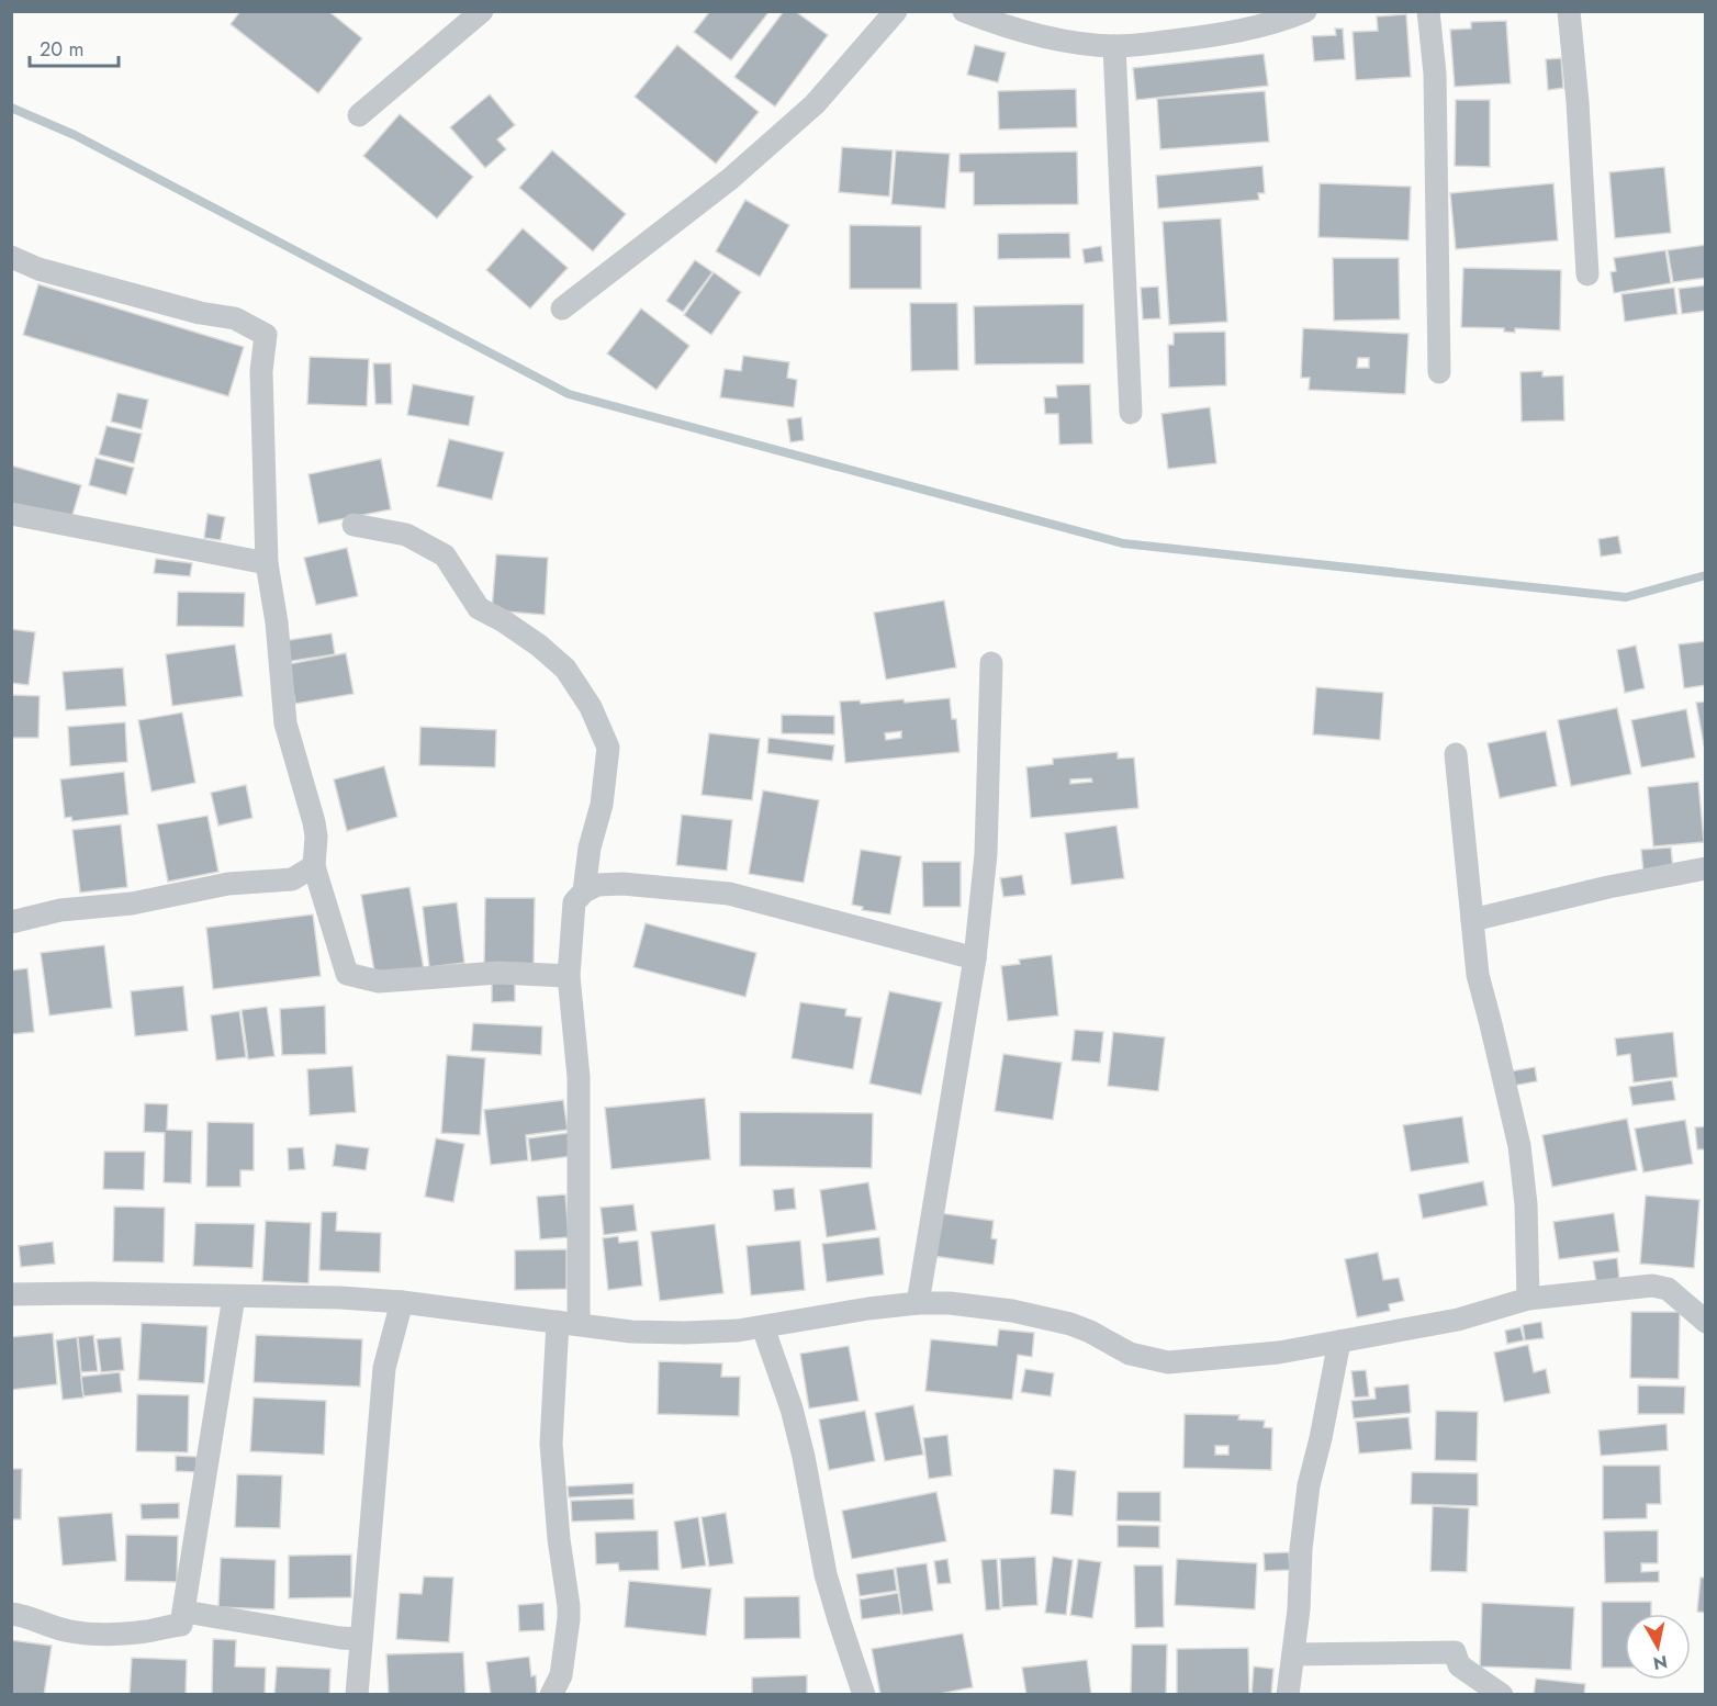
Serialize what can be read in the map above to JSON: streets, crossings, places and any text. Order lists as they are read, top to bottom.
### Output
{
  "scale_bar": "20 m",
  "north": "bottom"
}
